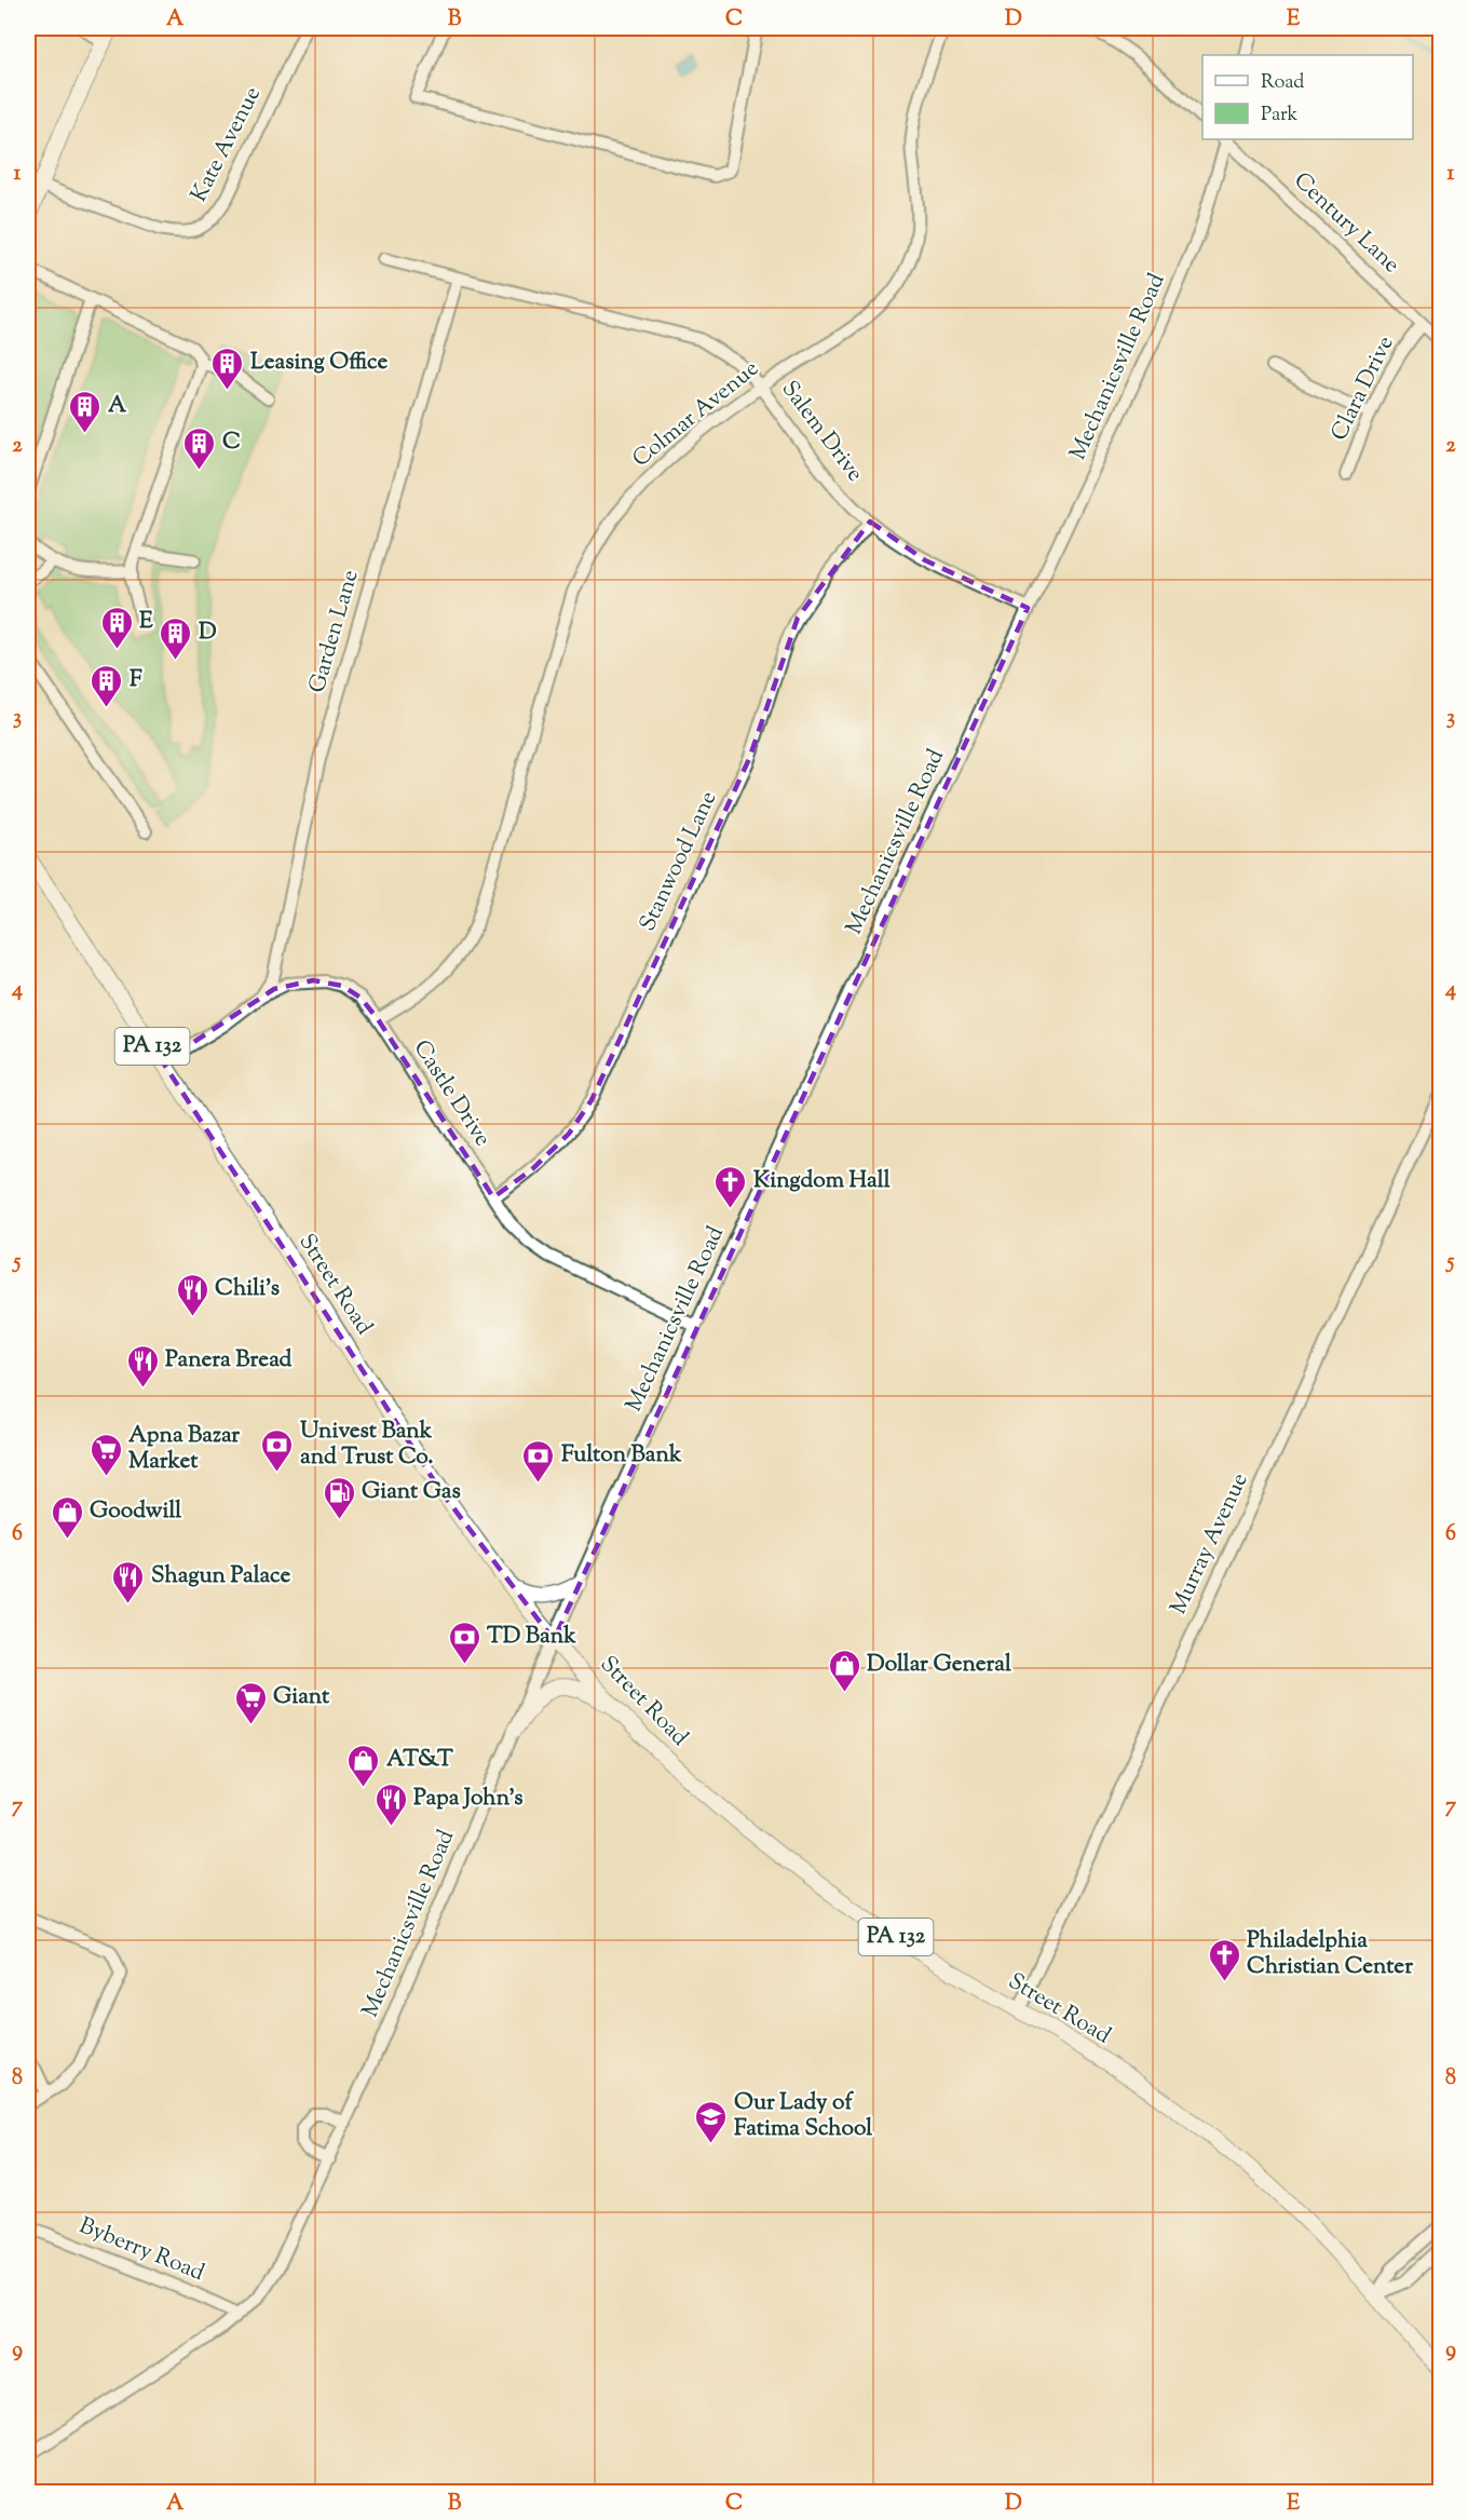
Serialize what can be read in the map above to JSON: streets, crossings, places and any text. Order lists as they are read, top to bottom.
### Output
{
  "streets": {
    "main road": ["PA 132", "Street Road"],
    "street": [
      "Kate Avenue",
      "Century Lane",
      "Mechanicsville Road",
      "Clara Drive",
      "Colmar Avenue",
      "Salem Drive",
      "Garden Lane",
      "Stanwood Lane",
      "Castle Drive",
      "Murray Avenue",
      "Byberry Road"
    ]
  },
  "crossings": [
    ["Century Lane", "Mechanicsville Road"],
    ["Century Lane", "Clara Drive"],
    ["Mechanicsville Road", "Salem Drive"],
    ["Mechanicsville Road", "Castle Drive"],
    ["Mechanicsville Road", "Street Road"],
    ["Mechanicsville Road", "Byberry Road"],
    ["Colmar Avenue", "Salem Drive"],
    ["Colmar Avenue", "Castle Drive"],
    ["Salem Drive", "Garden Lane"],
    ["Salem Drive", "Stanwood Lane"],
    ["Garden Lane", "Castle Drive"],
    ["Stanwood Lane", "Castle Drive"],
    ["Castle Drive", "Street Road"],
    ["Street Road", "Murray Avenue"]
  ],
  "places": {
    "building": [
      "Leasing Office",
      "A",
      "C",
      "E",
      "D",
      "F"
    ],
    "church": ["Kingdom Hall", "Philadelphia Christian Center"],
    "restaurant": [
      "Chili's",
      "Panera Bread",
      "Shagun Palace",
      "Papa John's"
    ],
    "bank": ["Univest Bank and Trust Co.", "Fulton Bank", "TD Bank"],
    "supermarket": ["Apna Bazar Market", "Giant"],
    "fuel station": ["Giant Gas"],
    "shop": ["Goodwill", "Dollar General", "AT&T"],
    "school or university": ["Our Lady of Fatima School"]
  },
  "legend": ["Road", "Park"],
  "grid": {
    "columns": [
      "A",
      "B",
      "C",
      "D",
      "E"
    ],
    "rows": [
      "1",
      "2",
      "3",
      "4",
      "5",
      "6",
      "7",
      "8",
      "9"
    ]
  }
}
